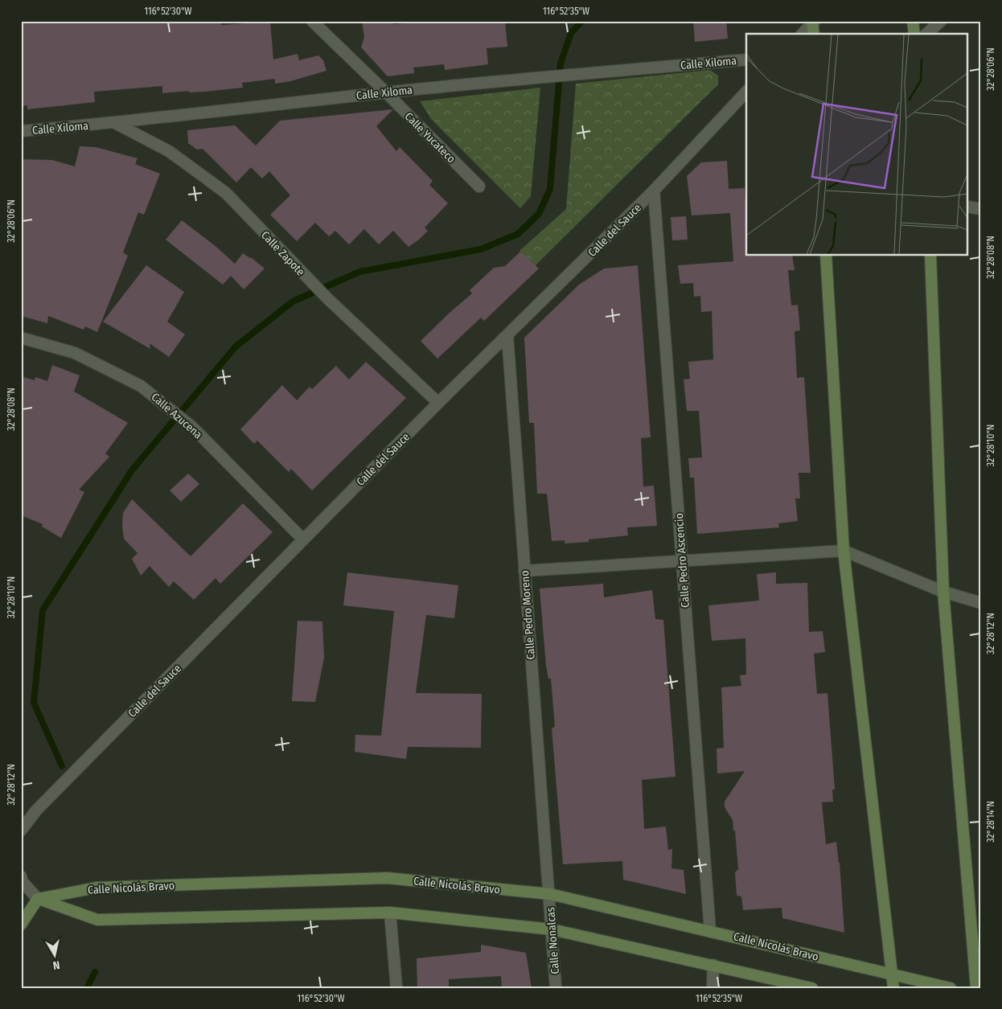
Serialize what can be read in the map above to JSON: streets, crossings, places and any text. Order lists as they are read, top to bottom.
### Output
{
  "streets": {
    "main road": ["Calle Nicolás Bravo"],
    "street": [
      "Calle Xiloma",
      "Calle Yucateco",
      "Calle del Sauce",
      "Calle Zapote",
      "Calle Azucena",
      "Calle Pedro Ascencio",
      "Calle Pedro Moreno",
      "Calle Nonalcas"
    ]
  },
  "crossings": [
    ["Calle Xiloma", "Calle Yucateco"],
    ["Calle Xiloma", "Calle Zapote"],
    ["Calle del Sauce", "Calle Zapote"],
    ["Calle del Sauce", "Calle Azucena"],
    ["Calle del Sauce", "Calle Pedro Ascencio"],
    ["Calle del Sauce", "Calle Pedro Moreno"],
    ["Calle Pedro Ascencio", "Calle Nicolás Bravo"],
    ["Calle Pedro Moreno", "Calle Nicolás Bravo"],
    ["Calle Pedro Moreno", "Calle Nonalcas"],
    ["Calle Nicolás Bravo", "Calle Nonalcas"]
  ],
  "north": "bottom",
  "coordinates": [
    "116°52'30\"W",
    "116°52'35\"W",
    "32°28'06\"N",
    "32°28'08\"N",
    "32°28'10\"N",
    "32°28'12\"N",
    "32°28'14\"N"
  ]
}
